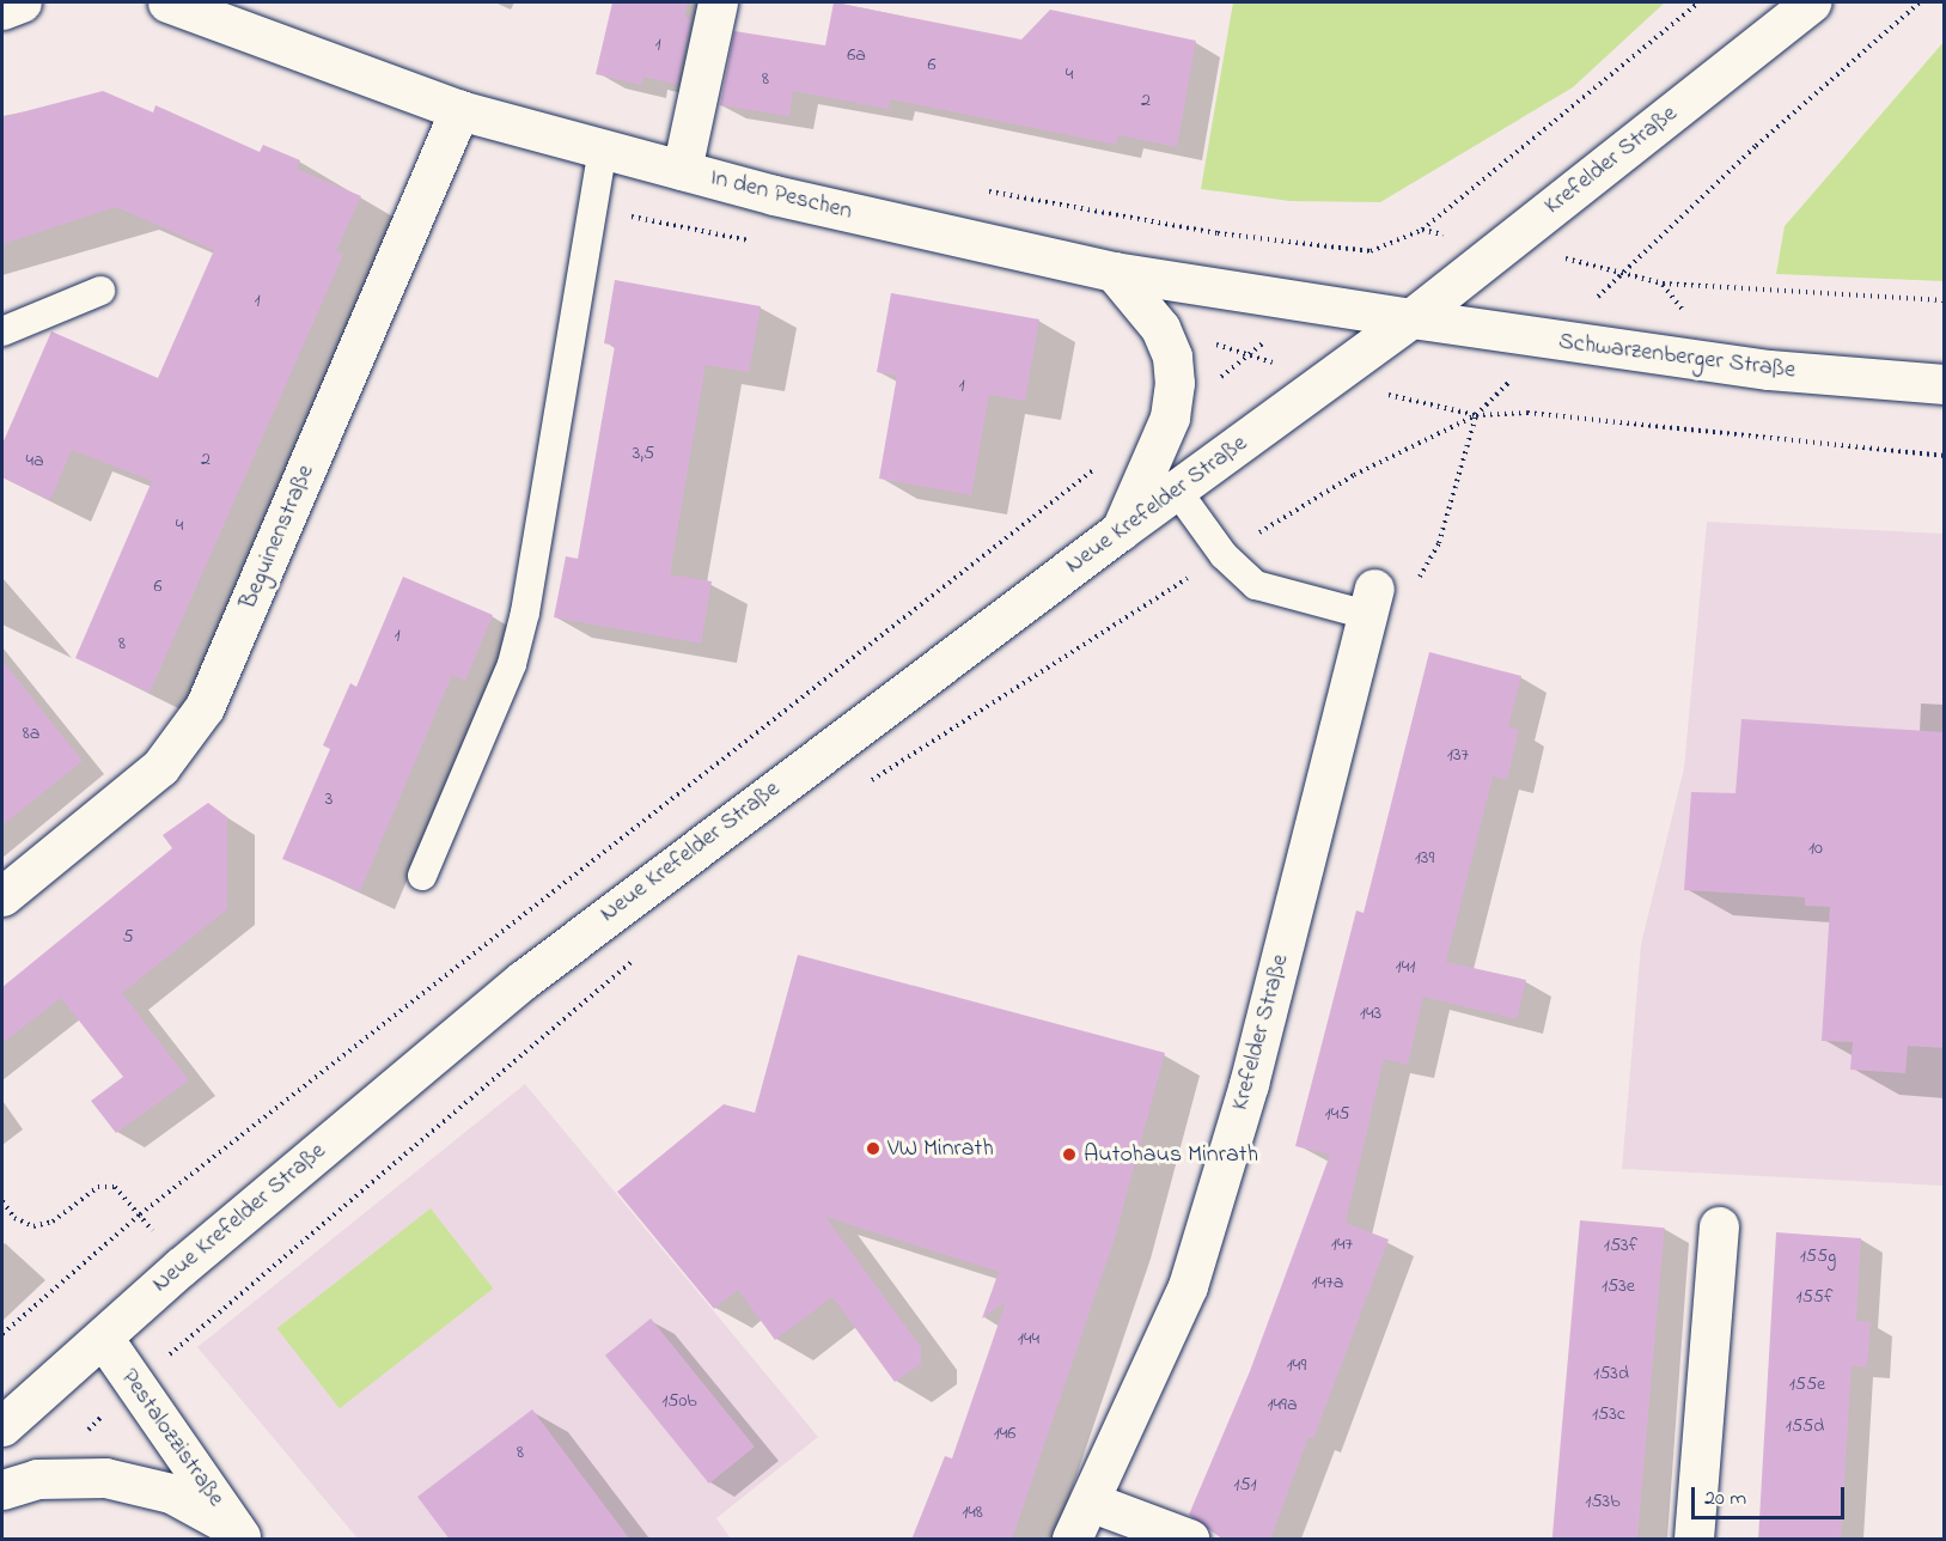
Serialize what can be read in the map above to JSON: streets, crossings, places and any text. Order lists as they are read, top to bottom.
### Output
{
  "streets": {
    "street": [
      "Krefelder Straße",
      "In den Peschen",
      "Schwarzenberger Straße",
      "Neue Krefelder Straße",
      "Beguinenstraße",
      "Pestalozzistraße"
    ]
  },
  "crossings": [
    ["Krefelder Straße", "In den Peschen"],
    ["Krefelder Straße", "Schwarzenberger Straße"],
    ["Krefelder Straße", "Neue Krefelder Straße"],
    ["In den Peschen", "Schwarzenberger Straße"],
    ["In den Peschen", "Neue Krefelder Straße"],
    ["In den Peschen", "Beguinenstraße"],
    ["Schwarzenberger Straße", "Neue Krefelder Straße"],
    ["Neue Krefelder Straße", "Pestalozzistraße"]
  ],
  "places": ["VW Minrath", "Autohaus Minrath"],
  "house_numbers": [
    "1",
    "6a",
    "6",
    "4",
    "8",
    "2",
    "1",
    "1",
    "3,5",
    "2",
    "4a",
    "4",
    "6",
    "1",
    "8",
    "8a",
    "137",
    "3",
    "10",
    "139",
    "5",
    "141",
    "143",
    "145",
    "147",
    "153f",
    "155g",
    "147a",
    "153e",
    "155f",
    "144",
    "149",
    "153d",
    "155e",
    "150b",
    "149a",
    "153c",
    "155d",
    "146",
    "8",
    "151",
    "153b",
    "148"
  ],
  "scale_bar": "20 m"
}
